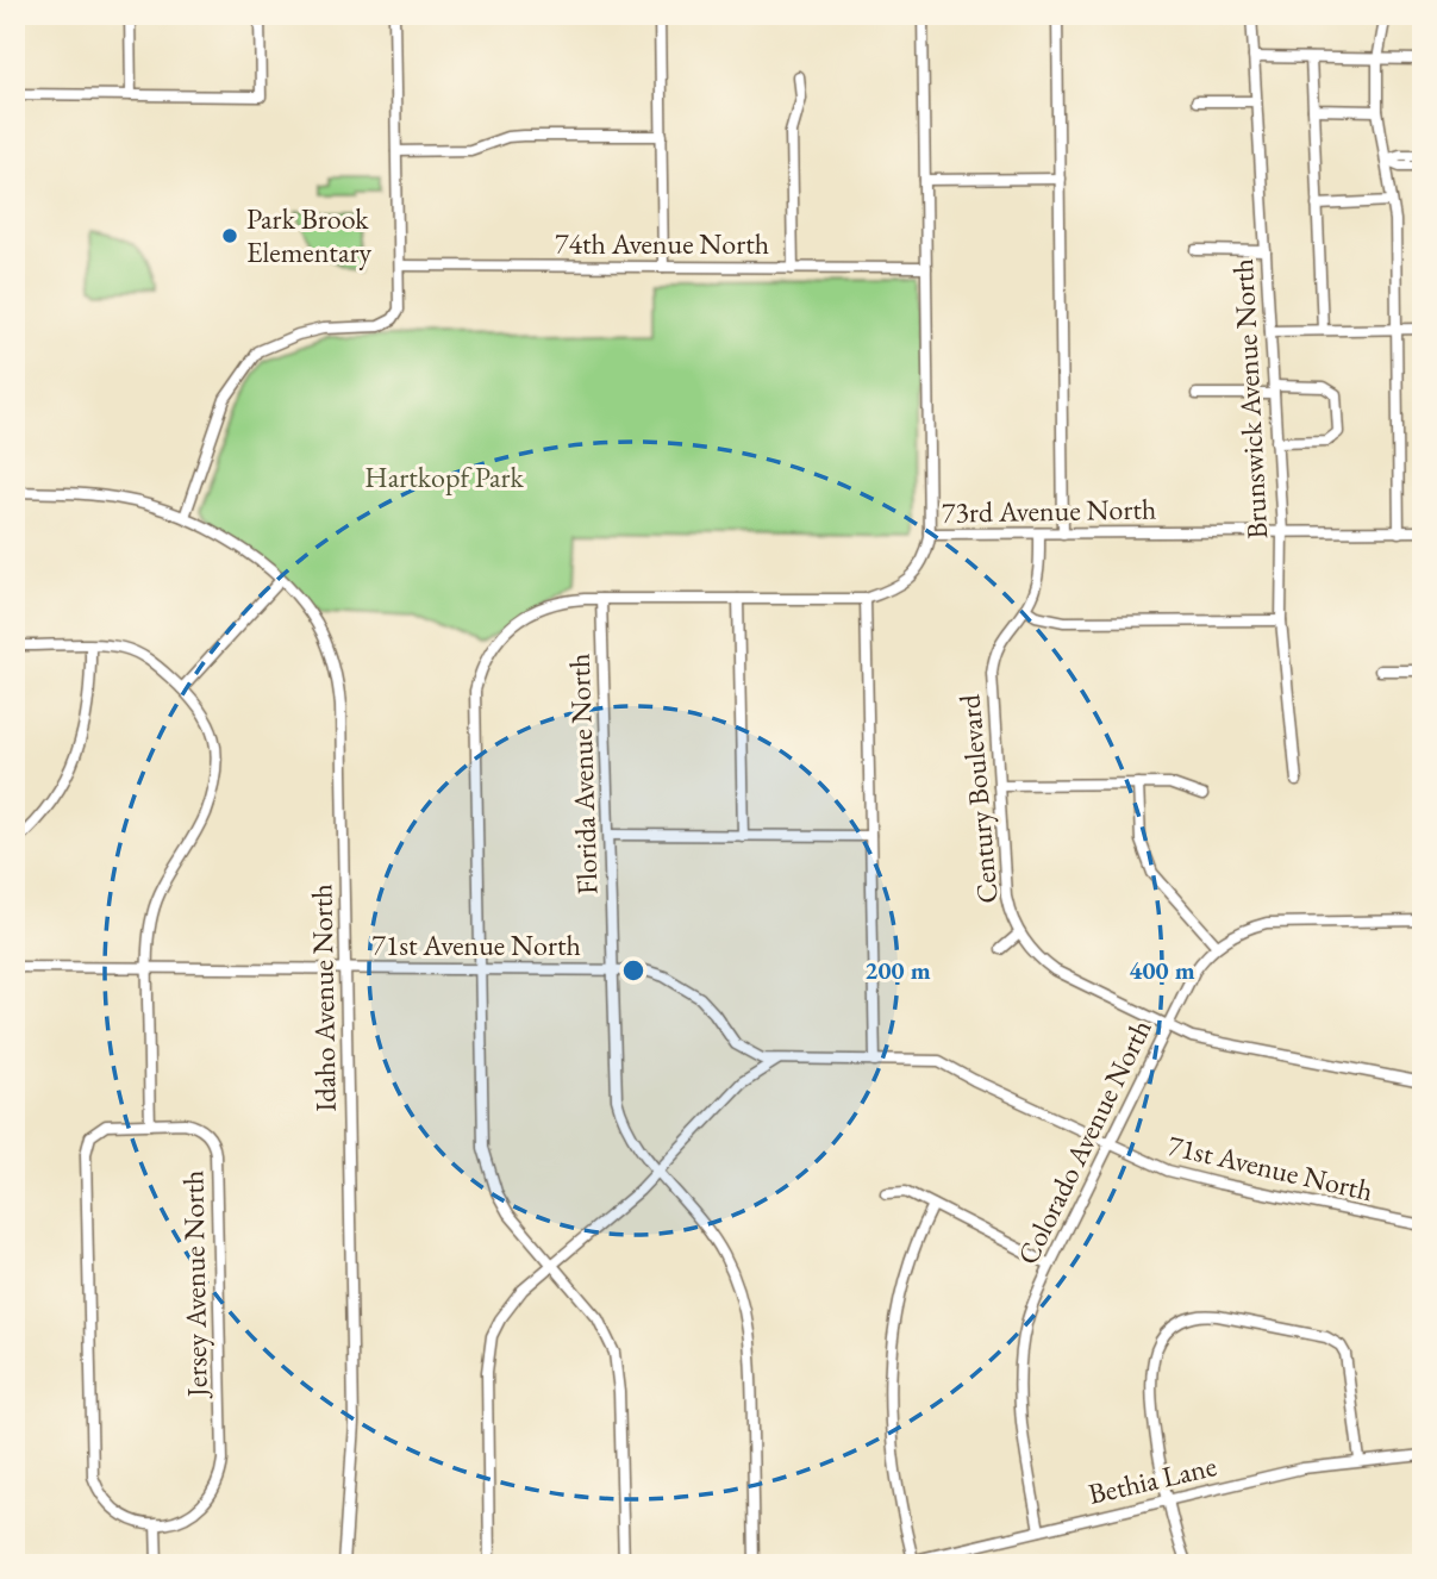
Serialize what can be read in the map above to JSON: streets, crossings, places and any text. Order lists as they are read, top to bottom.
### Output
{
  "streets": {
    "street": [
      "74th Avenue North",
      "Brunswick Avenue North",
      "73rd Avenue North",
      "Florida Avenue North",
      "Century Boulevard",
      "71st Avenue North",
      "Idaho Avenue North",
      "Colorado Avenue North",
      "Jersey Avenue North",
      "Bethia Lane"
    ]
  },
  "crossings": [
    ["Brunswick Avenue North", "73rd Avenue North"],
    ["73rd Avenue North", "Florida Avenue North"],
    ["73rd Avenue North", "Century Boulevard"],
    ["73rd Avenue North", "71st Avenue North"],
    ["Florida Avenue North", "71st Avenue North"],
    ["Century Boulevard", "Colorado Avenue North"],
    ["71st Avenue North", "Idaho Avenue North"],
    ["71st Avenue North", "Colorado Avenue North"],
    ["Colorado Avenue North", "Bethia Lane"]
  ],
  "parks": ["Hartkopf Park"],
  "places": ["Park Brook Elementary"],
  "rings": ["200 m", "400 m"]
}
